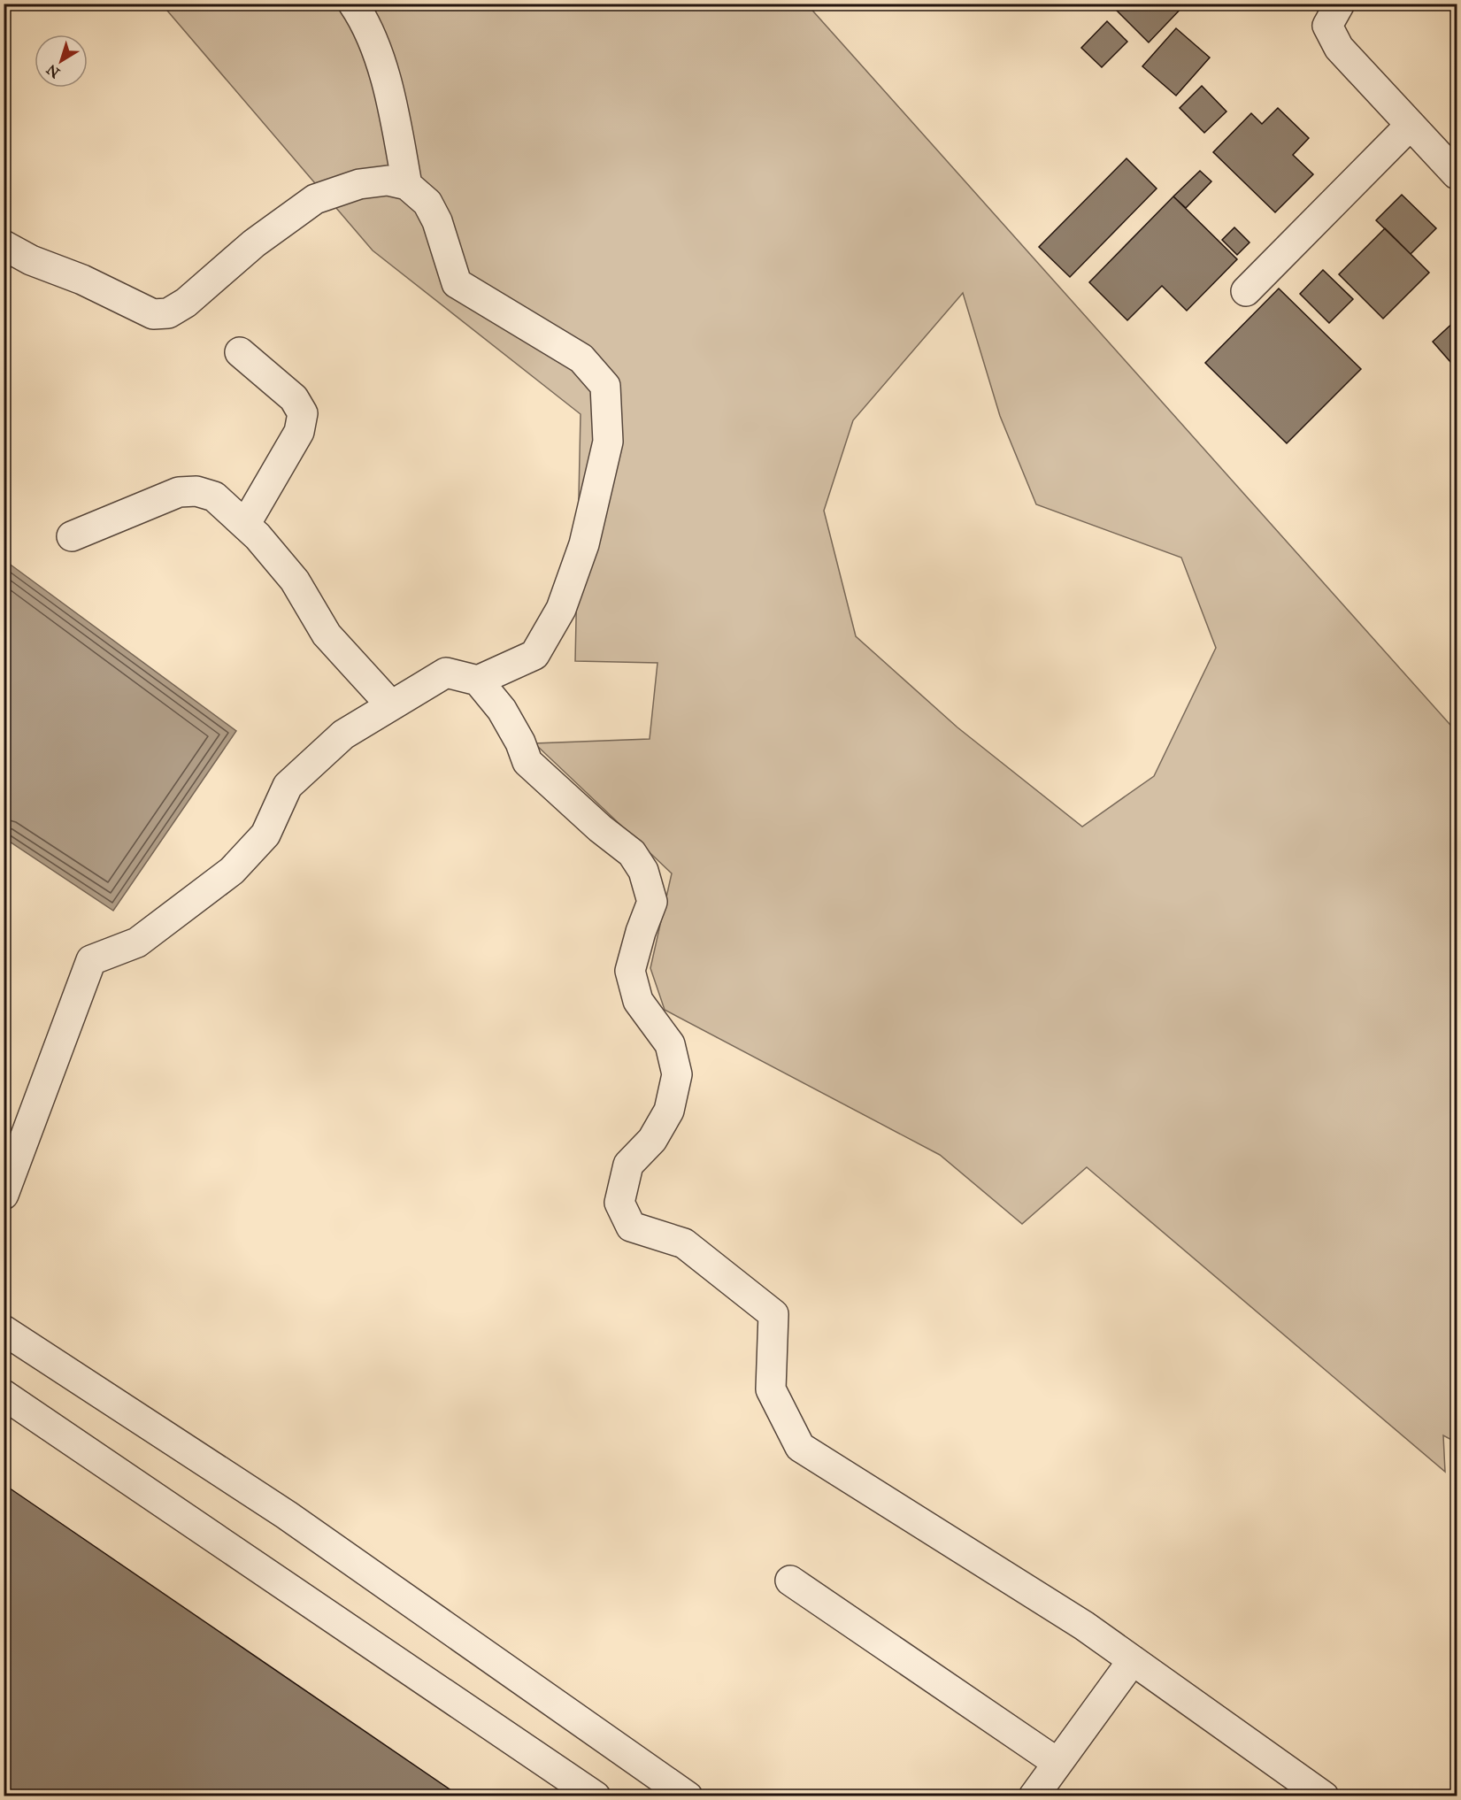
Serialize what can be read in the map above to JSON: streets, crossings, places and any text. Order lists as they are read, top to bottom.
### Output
{
  "north": "bottom left"
}
